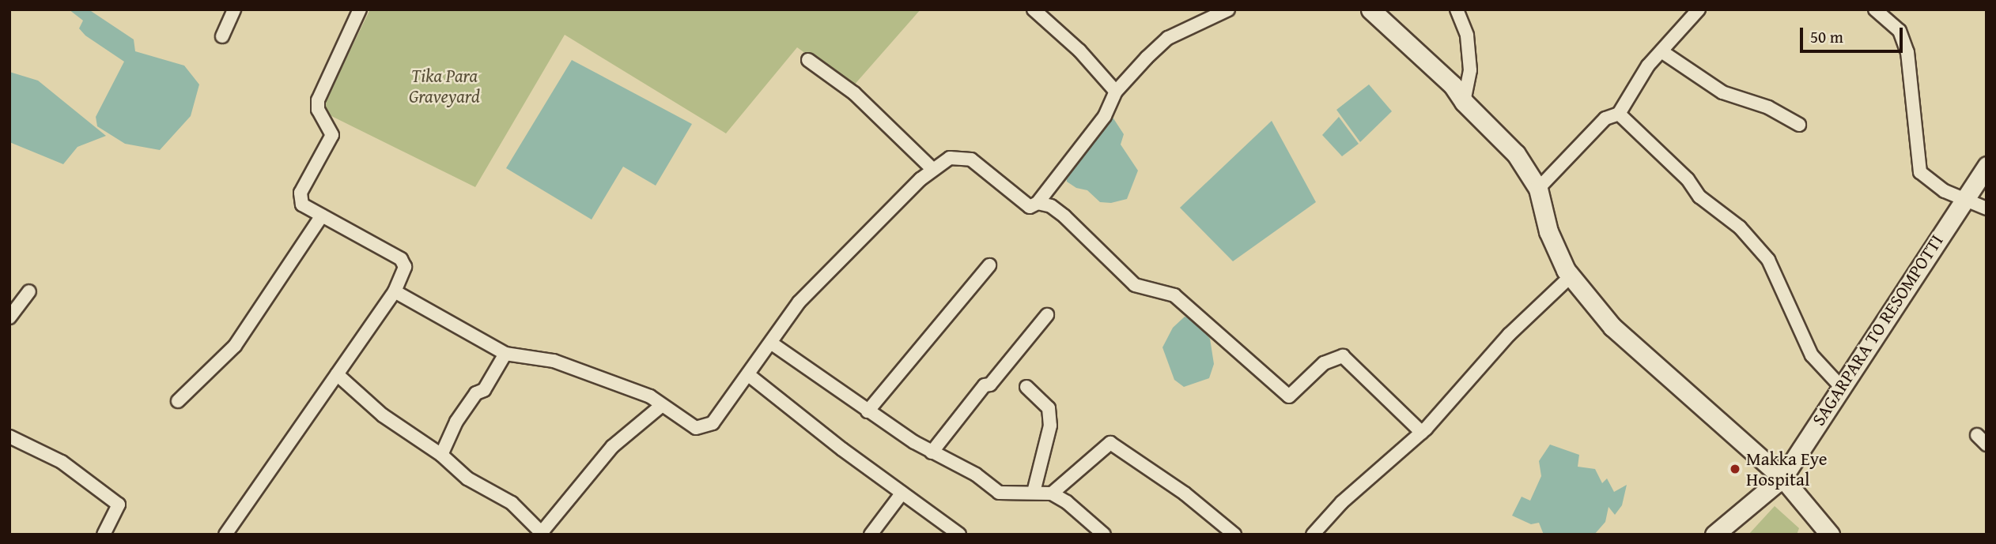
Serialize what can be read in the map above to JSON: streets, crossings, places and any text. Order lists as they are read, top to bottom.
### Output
{
  "streets": {
    "main road": ["SAGARPARA TO RESOMPOTTI"]
  },
  "parks": ["Tika Para Graveyard"],
  "places": ["Makka Eye Hospital"],
  "scale_bar": "50 m"
}
